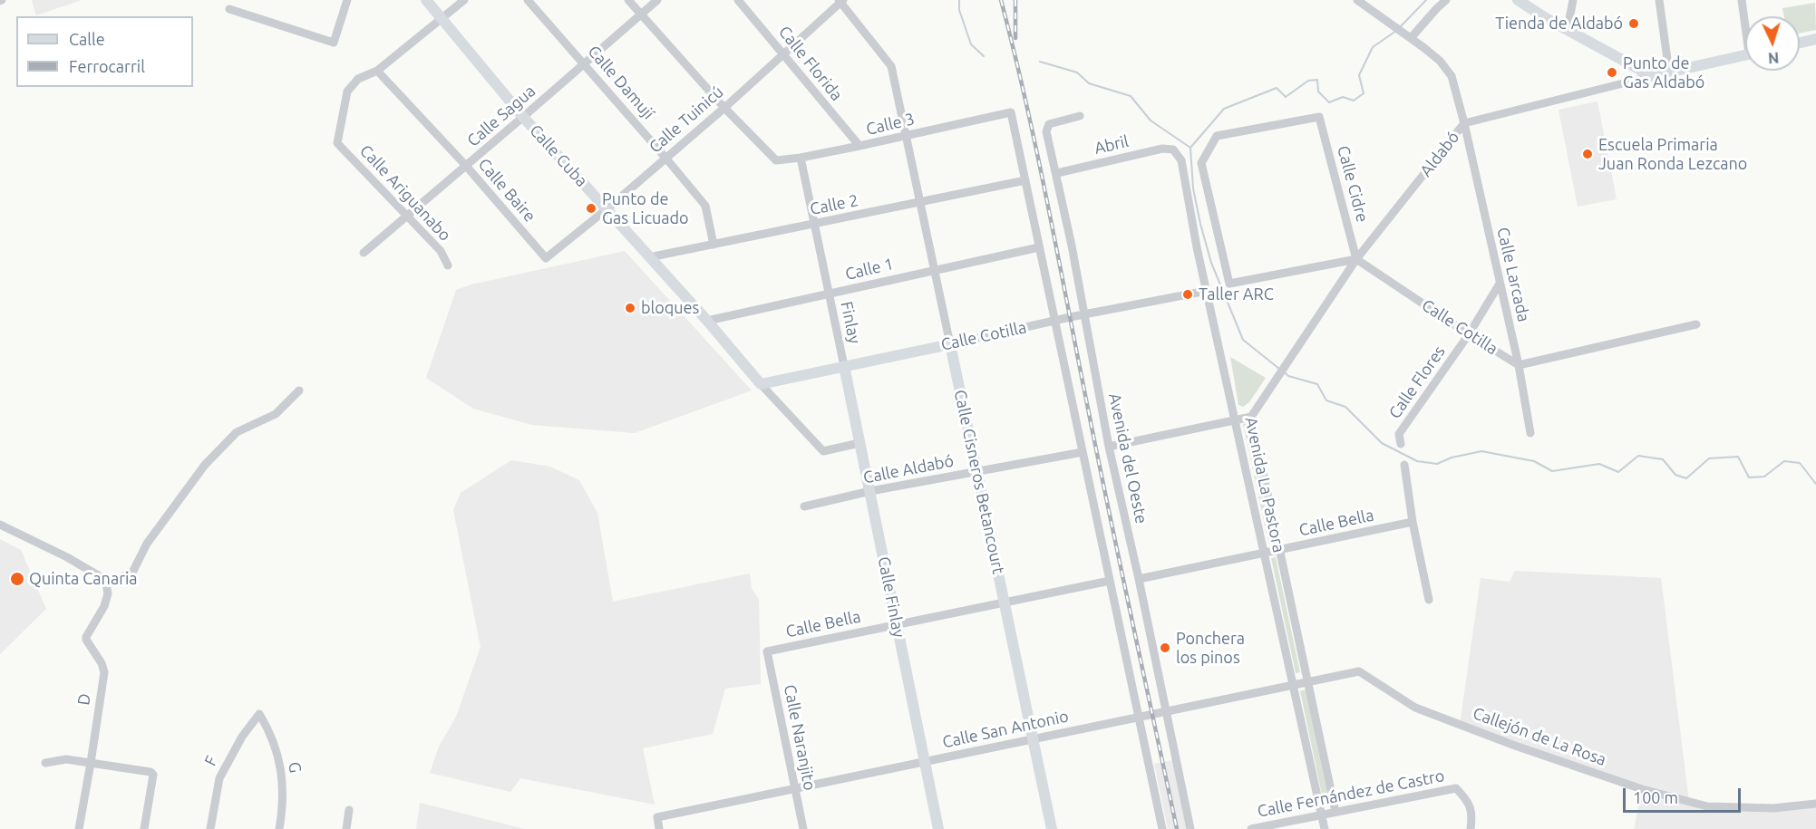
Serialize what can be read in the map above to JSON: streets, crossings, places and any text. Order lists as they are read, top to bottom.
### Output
{
  "streets": {
    "street": [
      "Calle Florida",
      "Calle Damují",
      "Calle Sagua",
      "Calle Tuinicú",
      "Calle 3",
      "Abril",
      "Aldabó",
      "Calle Cuba",
      "Calle Cidre",
      "Calle Baire",
      "Calle Ariguanabo",
      "Calle 2",
      "Calle 1",
      "Calle Larcada",
      "Finlay",
      "Calle Cotilla",
      "Calle Flores",
      "Avenida del Oeste",
      "Calle Aldabó",
      "Calle Cisneros Betancourt",
      "Avenida La Pastora",
      "Calle Bella",
      "Calle Finlay",
      "D",
      "Calle San Antonio",
      "Callejón de La Rosa",
      "Calle Naranjito",
      "F",
      "G",
      "Calle Fernández de Castro"
    ]
  },
  "crossings": [
    ["Calle Florida", "Calle Tuinicú"],
    ["Calle Florida", "Calle 3"],
    ["Calle Damují", "Calle Sagua"],
    ["Calle Damují", "Calle Tuinicú"],
    ["Calle Damují", "Calle 2"],
    ["Calle Sagua", "Calle Cuba"],
    ["Calle Sagua", "Calle Baire"],
    ["Calle Sagua", "Calle Ariguanabo"],
    ["Calle Tuinicú", "Calle 3"],
    ["Calle Tuinicú", "Calle Cuba"],
    ["Calle Tuinicú", "Calle Baire"],
    ["Calle Tuinicú", "Calle Cisneros Betancourt"],
    ["Calle 3", "Calle 2"],
    ["Calle 3", "Finlay"],
    ["Calle 3", "Calle Cisneros Betancourt"],
    ["Abril", "Avenida del Oeste"],
    ["Abril", "Avenida La Pastora"],
    ["Aldabó", "Calle Cidre"],
    ["Aldabó", "Calle Larcada"],
    ["Aldabó", "Calle Cotilla"],
    ["Aldabó", "Avenida La Pastora"],
    ["Calle Cuba", "Calle 2"],
    ["Calle Cuba", "Calle 1"],
    ["Calle Cuba", "Calle Cotilla"],
    ["Calle Cuba", "Calle Finlay"],
    ["Calle Cidre", "Calle Cotilla"],
    ["Calle Baire", "Calle Ariguanabo"],
    ["Calle 2", "Finlay"],
    ["Calle 2", "Calle Cisneros Betancourt"],
    ["Calle 1", "Finlay"],
    ["Calle 1", "Calle Cisneros Betancourt"],
    ["Calle Larcada", "Calle Cotilla"],
    ["Calle Larcada", "Calle Flores"],
    ["Finlay", "Calle Cotilla"],
    ["Finlay", "Calle Finlay"],
    ["Calle Cotilla", "Calle Flores"],
    ["Calle Cotilla", "Avenida del Oeste"],
    ["Calle Cotilla", "Calle Cisneros Betancourt"],
    ["Calle Cotilla", "Avenida La Pastora"],
    ["Calle Cotilla", "Calle Finlay"],
    ["Avenida del Oeste", "Calle Bella"],
    ["Avenida del Oeste", "Calle San Antonio"],
    ["Calle Aldabó", "Calle Cisneros Betancourt"],
    ["Calle Aldabó", "Calle Finlay"],
    ["Calle Cisneros Betancourt", "Calle Bella"],
    ["Calle Cisneros Betancourt", "Calle San Antonio"],
    ["Avenida La Pastora", "Calle Bella"],
    ["Avenida La Pastora", "Calle San Antonio"],
    ["Avenida La Pastora", "Calle Fernández de Castro"],
    ["Calle Bella", "Calle Finlay"],
    ["Calle Bella", "Calle Naranjito"],
    ["Calle Finlay", "Calle San Antonio"],
    ["Calle San Antonio", "Callejón de La Rosa"],
    ["Calle San Antonio", "Calle Naranjito"],
    ["F", "G"]
  ],
  "places": [
    "Tienda de Aldabó",
    "Punto de Gas Aldabó",
    "Escuela Primaria Juan Ronda Lezcano",
    "Punto de Gas Licuado",
    "Taller ARC",
    "bloques",
    "Quinta Canaria",
    "Ponchera los pinos"
  ],
  "legend": ["Calle", "Ferrocarril"],
  "scale_bar": "100 m",
  "north": "bottom"
}
